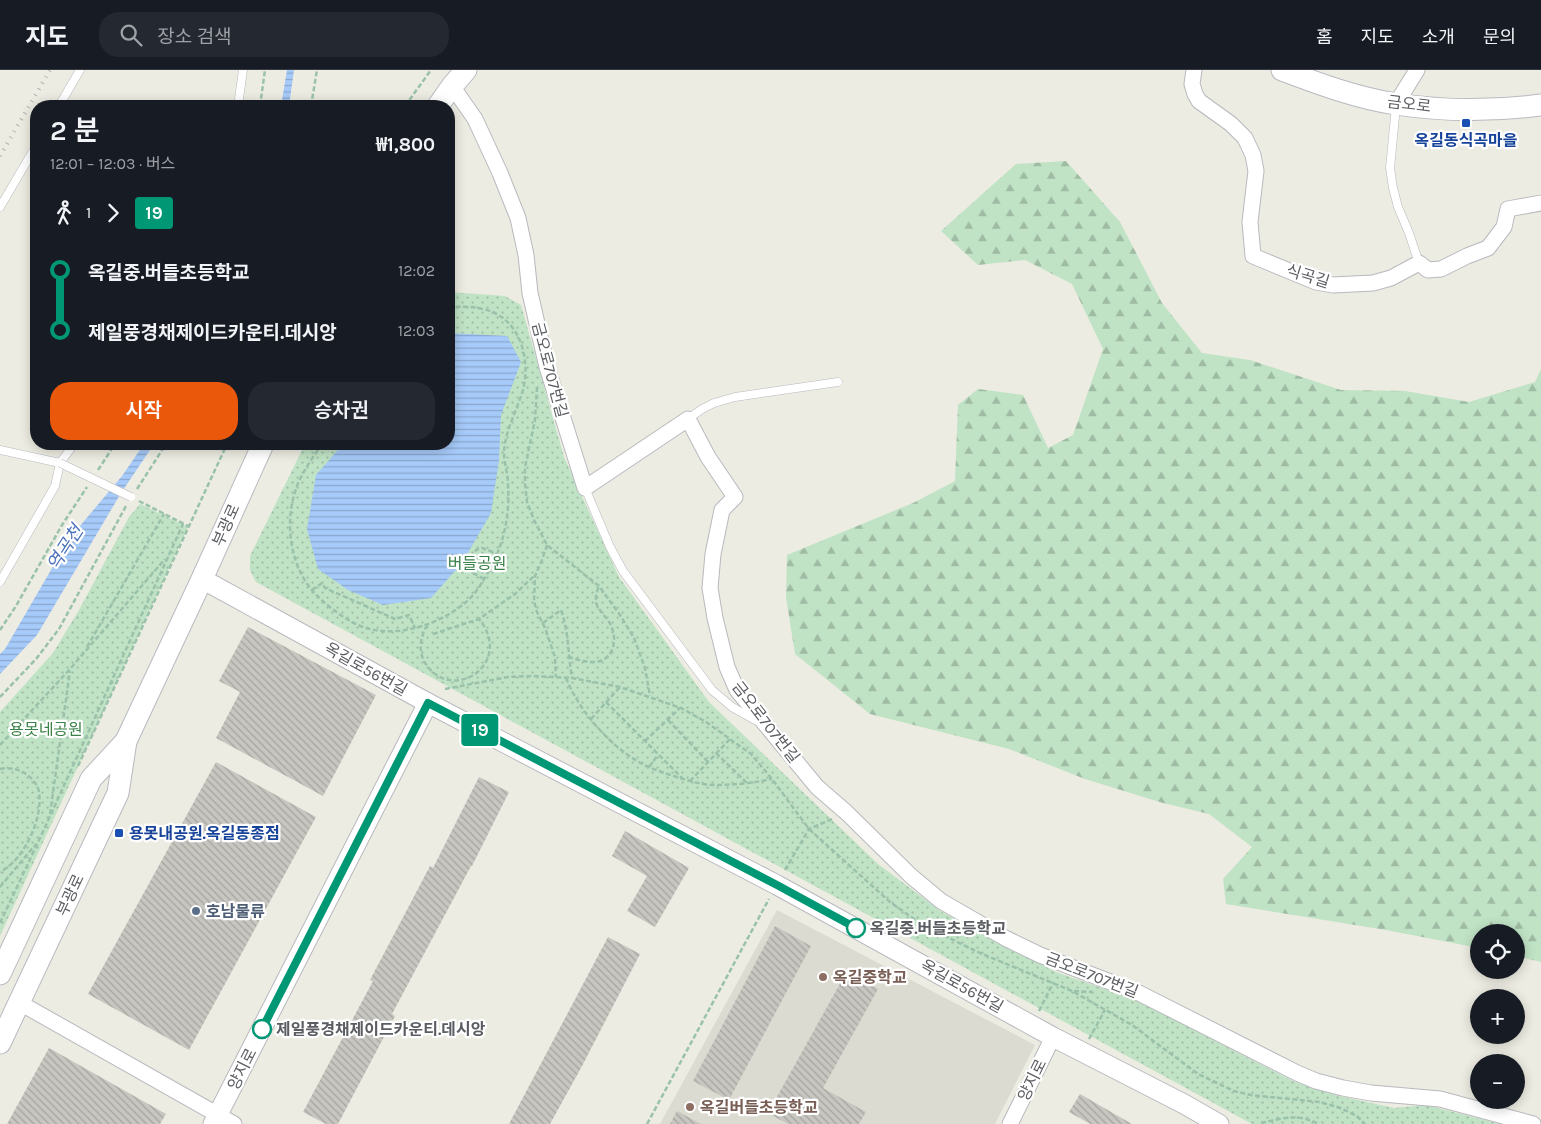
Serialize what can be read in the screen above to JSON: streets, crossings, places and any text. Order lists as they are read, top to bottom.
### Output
{
  "streets": {
    "main road": ["금오로", "부광로"],
    "street": [
      "식곡길",
      "금오로707번길",
      "옥길로56번길",
      "양지로"
    ]
  },
  "crossings": [
    ["부광로", "옥길로56번길"],
    ["부광로", "양지로"],
    ["옥길로56번길", "양지로"]
  ],
  "water": ["역곡천"],
  "parks": ["버들공원", "용못네공원"],
  "places": {
    "transit": ["옥길동식곡마을", "용못내공원.옥길동종점"],
    "other": [
      "호남물류",
      "옥길중.버들초등학교",
      "옥길중학교",
      "제일풍경채제이드카운티.데시앙",
      "옥길버들초등학교"
    ]
  },
  "lines": ["bus line 19"],
  "page": {
    "header": "지도",
    "search": "장소 검색",
    "nav": [
      "홈",
      "지도",
      "소개",
      "문의"
    ],
    "on_map": "19",
    "heading": ["2 분", "12:01 – 12:03 · 버스", "₩1,800"],
    "legs": ["1", "19"],
    "list": [
      {
        "name": "옥길중.버들초등학교",
        "value": "12:02"
      },
      {
        "name": "제일풍경채제이드카운티.데시앙",
        "value": "12:03"
      }
    ],
    "buttons": ["시작", "승차권"],
    "map_buttons": ["+", "−"]
  }
}
